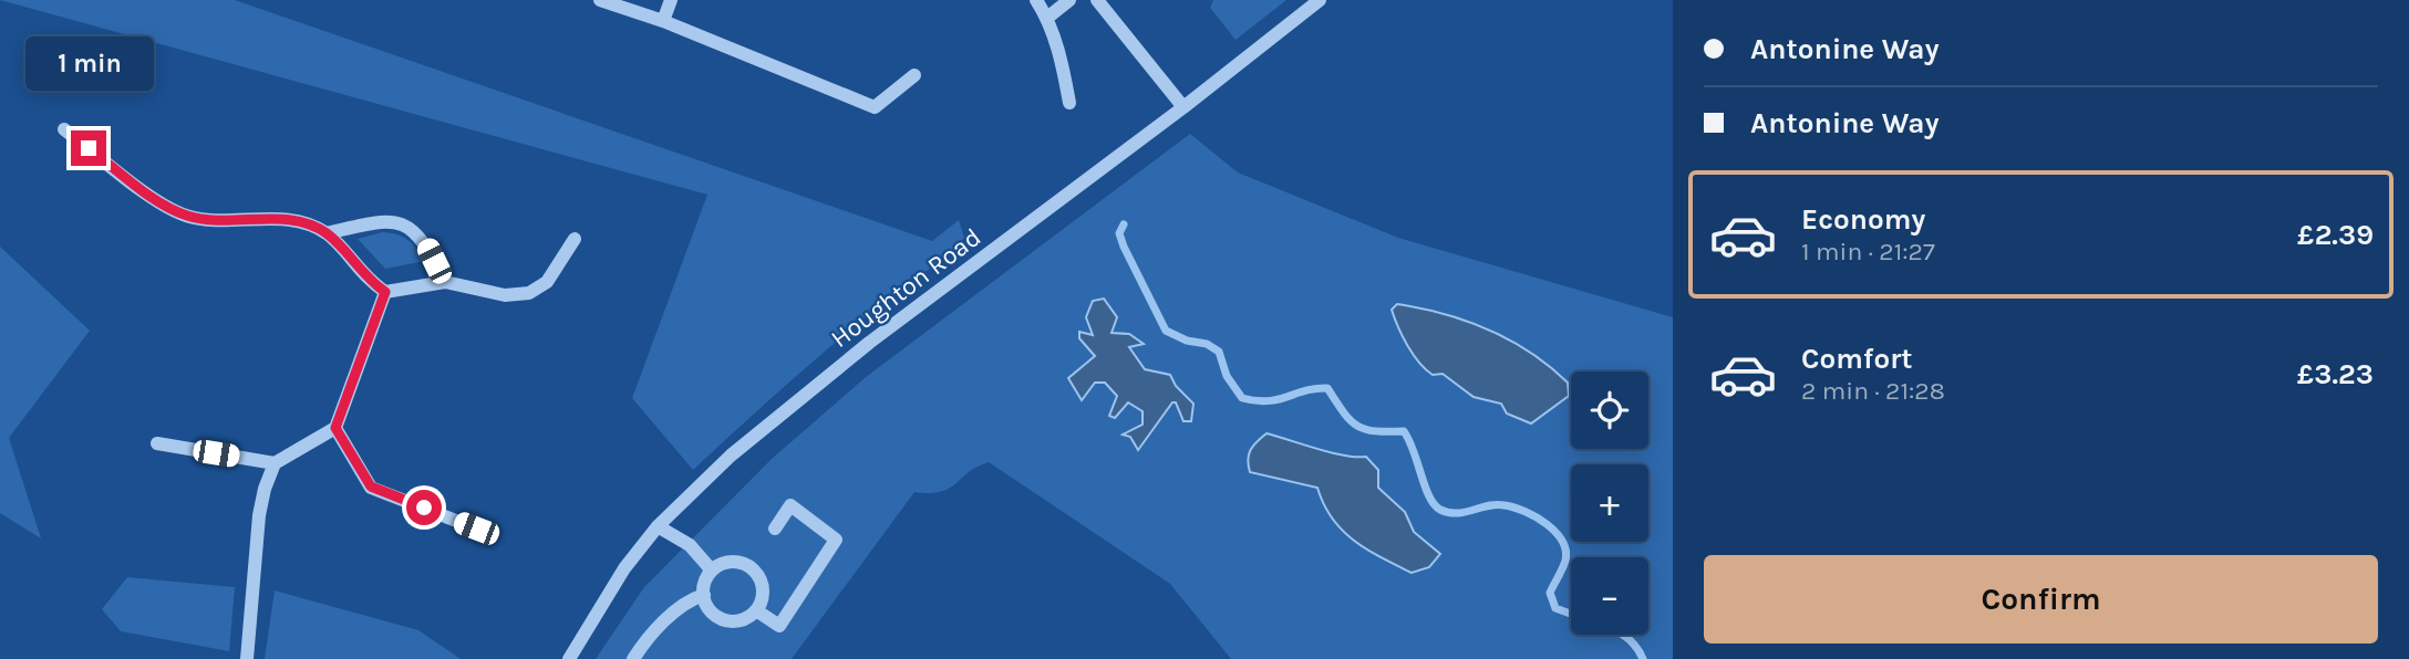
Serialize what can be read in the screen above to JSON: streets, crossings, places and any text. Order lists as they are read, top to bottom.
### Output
{
  "streets": {
    "street": ["Houghton Road"]
  },
  "page": {
    "banner": ["Antonine Way", "Antonine Way"],
    "bubble": "1 min",
    "list": [
      {
        "name": "Economy",
        "note": "1 min · 21:27",
        "value": "£2.39"
      },
      {
        "name": "Comfort",
        "note": "2 min · 21:28",
        "value": "£3.23"
      }
    ],
    "map_buttons": ["+", "−"],
    "buttons": "Confirm"
  }
}
